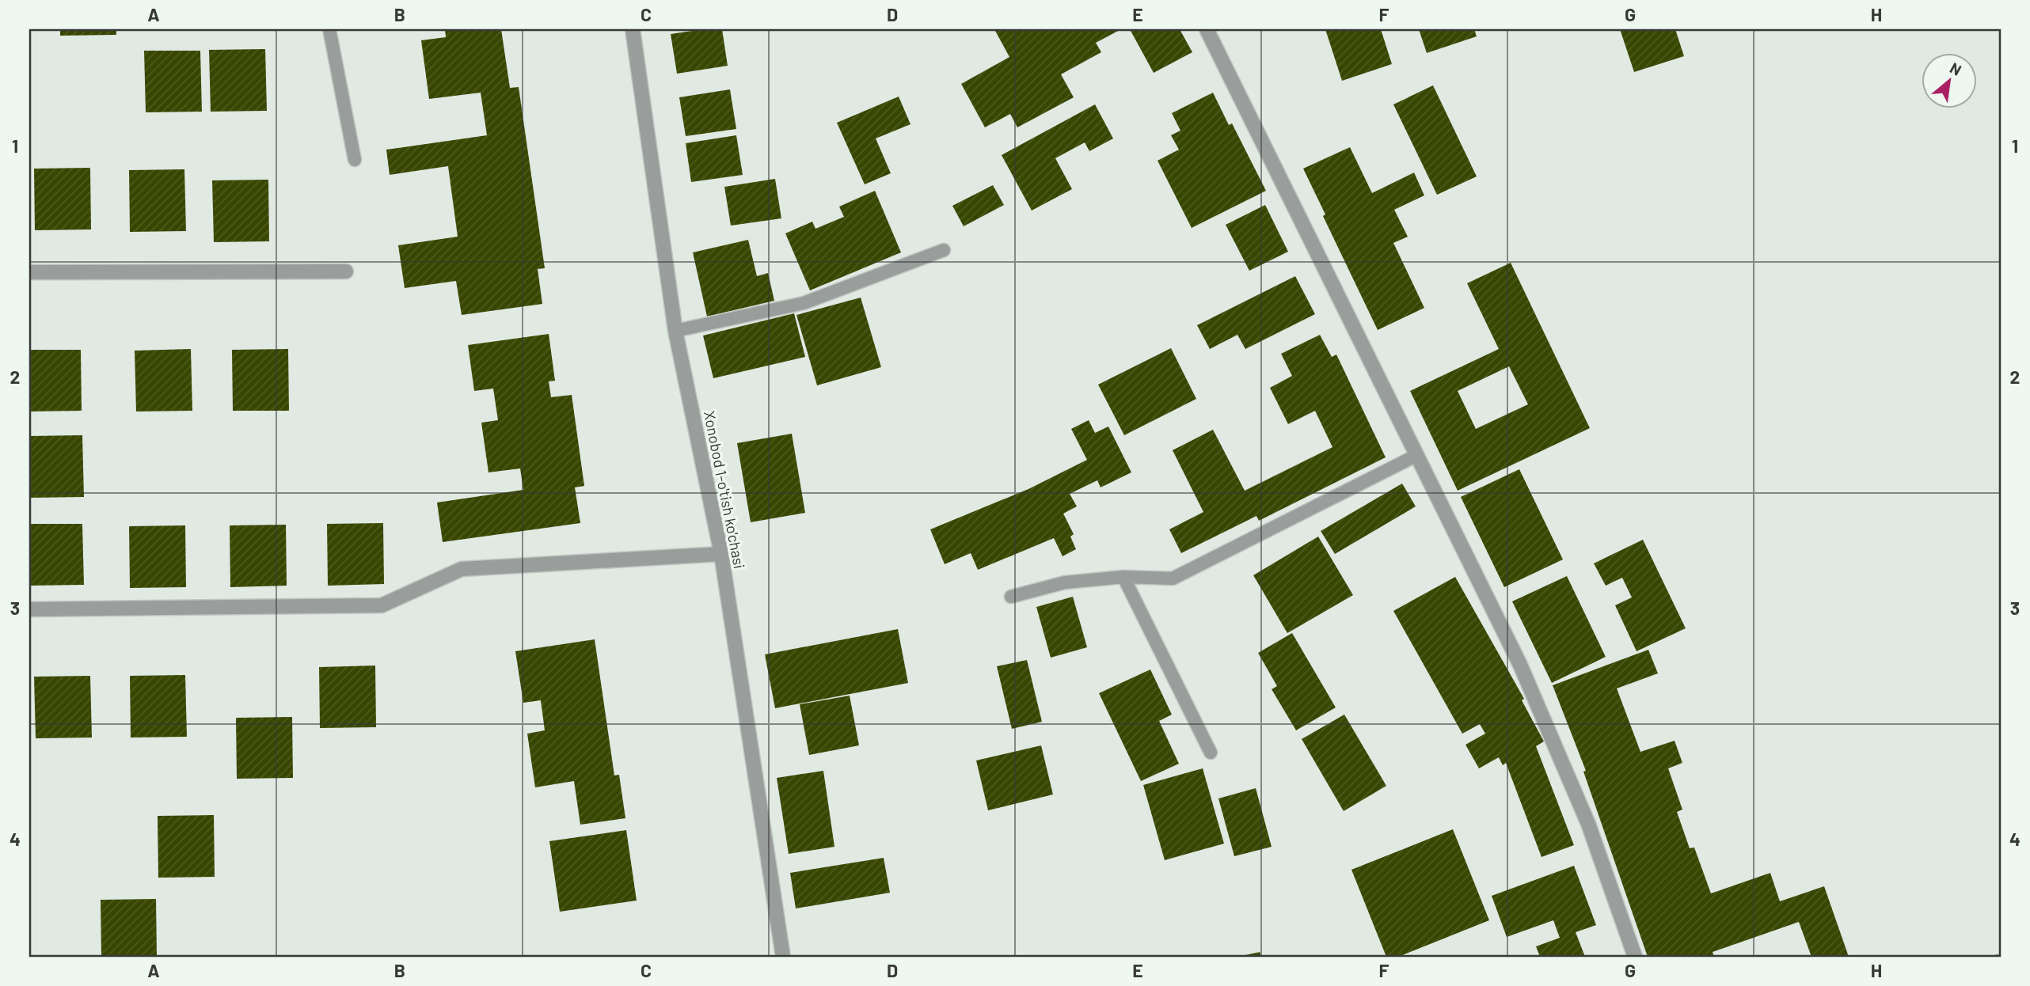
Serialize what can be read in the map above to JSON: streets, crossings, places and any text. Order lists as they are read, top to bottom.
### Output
{
  "streets": {
    "street": ["Xonobod 1-o'tish ko'chasi"]
  },
  "north": "top right",
  "grid": {
    "columns": [
      "A",
      "B",
      "C",
      "D",
      "E",
      "F",
      "G",
      "H"
    ],
    "rows": [
      "1",
      "2",
      "3",
      "4"
    ]
  }
}
